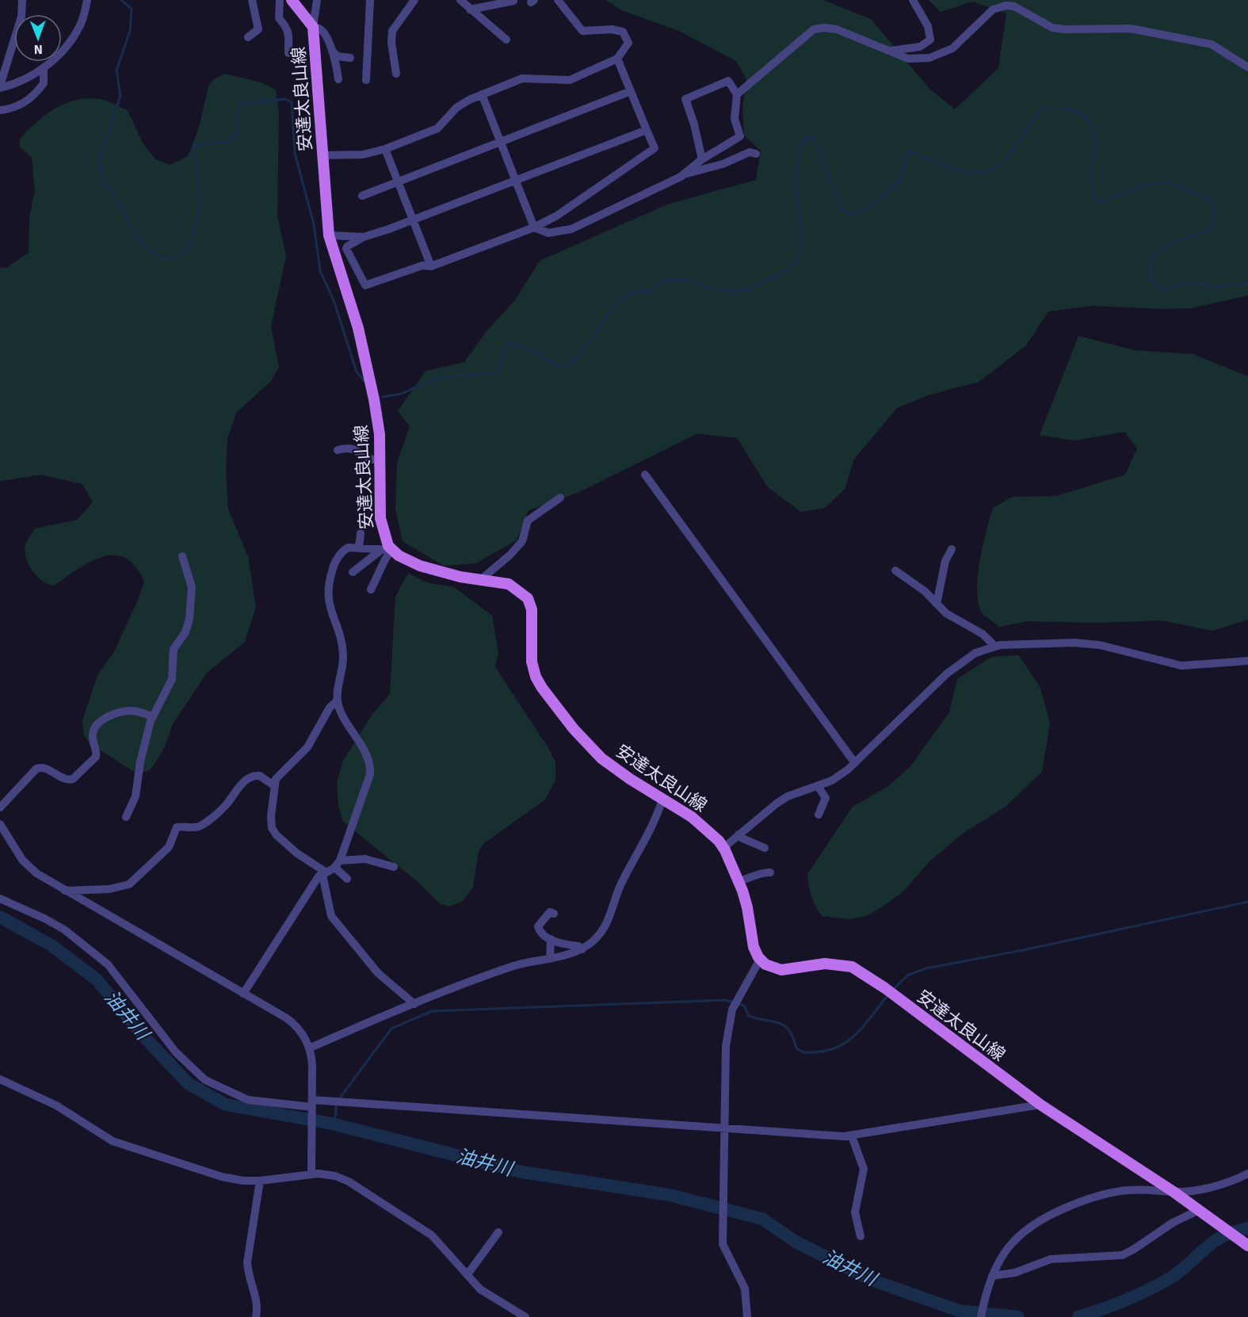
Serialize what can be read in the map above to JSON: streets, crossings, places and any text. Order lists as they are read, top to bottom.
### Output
{
  "streets": {
    "main road": ["安達太良山線"]
  },
  "water": ["油井川"],
  "north": "bottom"
}
